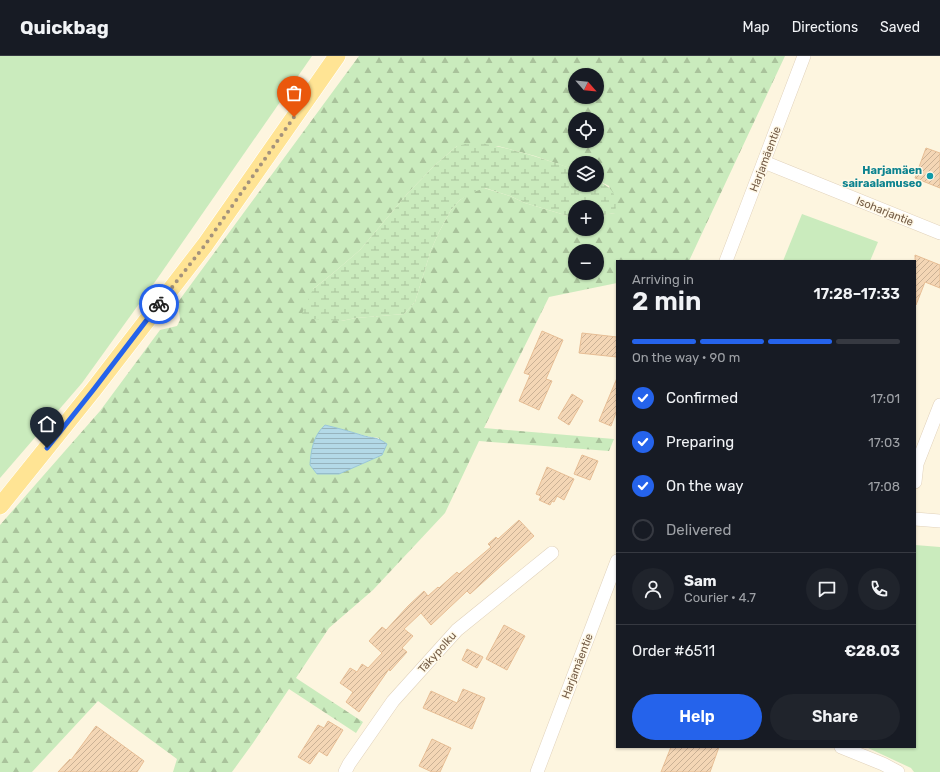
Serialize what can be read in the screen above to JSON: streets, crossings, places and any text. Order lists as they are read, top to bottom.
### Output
{
  "streets": {
    "street": ["Harjamäentie", "Isoharjantie", "Täkypolku"]
  },
  "crossings": [
    ["Harjamäentie", "Isoharjantie"]
  ],
  "places": ["Harjamäen sairaalamuseo"],
  "north": "bottom right",
  "page": {
    "header": "Quickbag",
    "nav": ["Map", "Directions", "Saved"],
    "map_buttons": ["+", "−"],
    "heading": ["2 min", "Arriving in", "17:28–17:33"],
    "panel": [
      "Sam",
      "Courier · 4.7",
      "Order #6511",
      "€28.03"
    ],
    "bar": "On the way · 90 m",
    "list": [
      ["Confirmed", "17:01"],
      ["Preparing", "17:03"],
      ["On the way", "17:08"],
      "Delivered"
    ],
    "buttons": ["Help", "Share"]
  }
}
